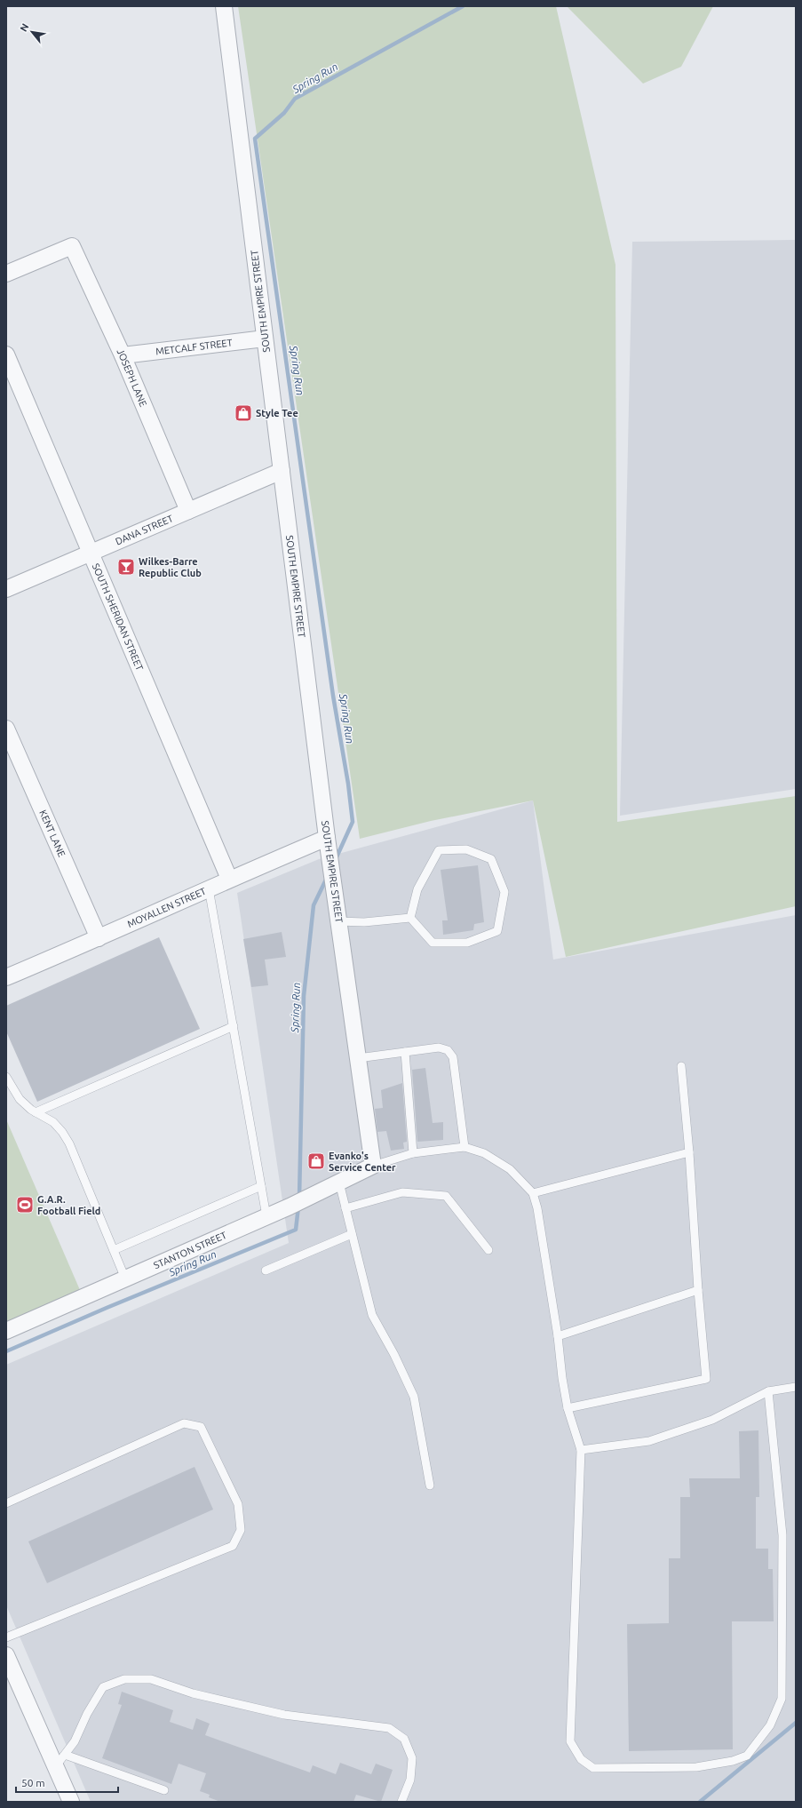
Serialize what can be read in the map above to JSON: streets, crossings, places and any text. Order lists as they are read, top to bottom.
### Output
{
  "streets": {
    "street": [
      "SOUTH EMPIRE STREET",
      "METCALF STREET",
      "JOSEPH LANE",
      "DANA STREET",
      "SOUTH SHERIDAN STREET",
      "KENT LANE",
      "MOYALLEN STREET",
      "STANTON STREET"
    ]
  },
  "crossings": [
    ["SOUTH EMPIRE STREET", "METCALF STREET"],
    ["SOUTH EMPIRE STREET", "DANA STREET"],
    ["SOUTH EMPIRE STREET", "MOYALLEN STREET"],
    ["SOUTH EMPIRE STREET", "STANTON STREET"],
    ["METCALF STREET", "JOSEPH LANE"],
    ["JOSEPH LANE", "DANA STREET"],
    ["DANA STREET", "SOUTH SHERIDAN STREET"],
    ["SOUTH SHERIDAN STREET", "MOYALLEN STREET"],
    ["KENT LANE", "MOYALLEN STREET"]
  ],
  "water": ["Spring Run"],
  "places": {
    "shop": ["Style Tee", "Evanko's Service Center"],
    "bar": ["Wilkes-Barre Republic Club"],
    "sports": ["G.A.R. Football Field"]
  },
  "scale_bar": "50 m",
  "north": "top left"
}
